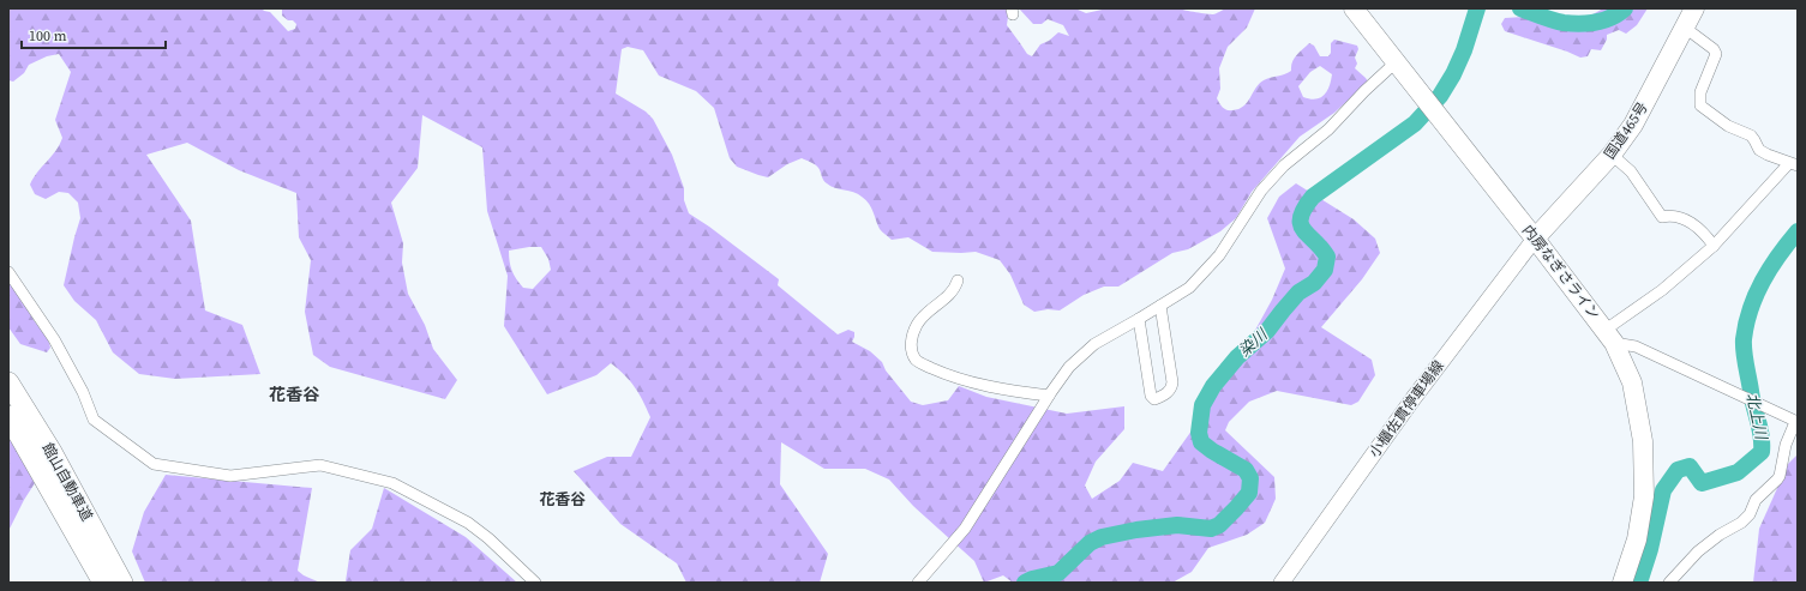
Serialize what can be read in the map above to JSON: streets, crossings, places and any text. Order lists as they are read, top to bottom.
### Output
{
  "streets": {
    "highway": ["国道465号", "内房なぎさライン", "館山自動車道"],
    "main road": ["小櫃佐貫停車場線"]
  },
  "crossings": [
    ["国道465号", "内房なぎさライン"],
    ["国道465号", "小櫃佐貫停車場線"],
    ["内房なぎさライン", "小櫃佐貫停車場線"]
  ],
  "districts": ["花香谷", "花香谷"],
  "water": ["染川", "北上川"],
  "scale_bar": "100 m"
}
